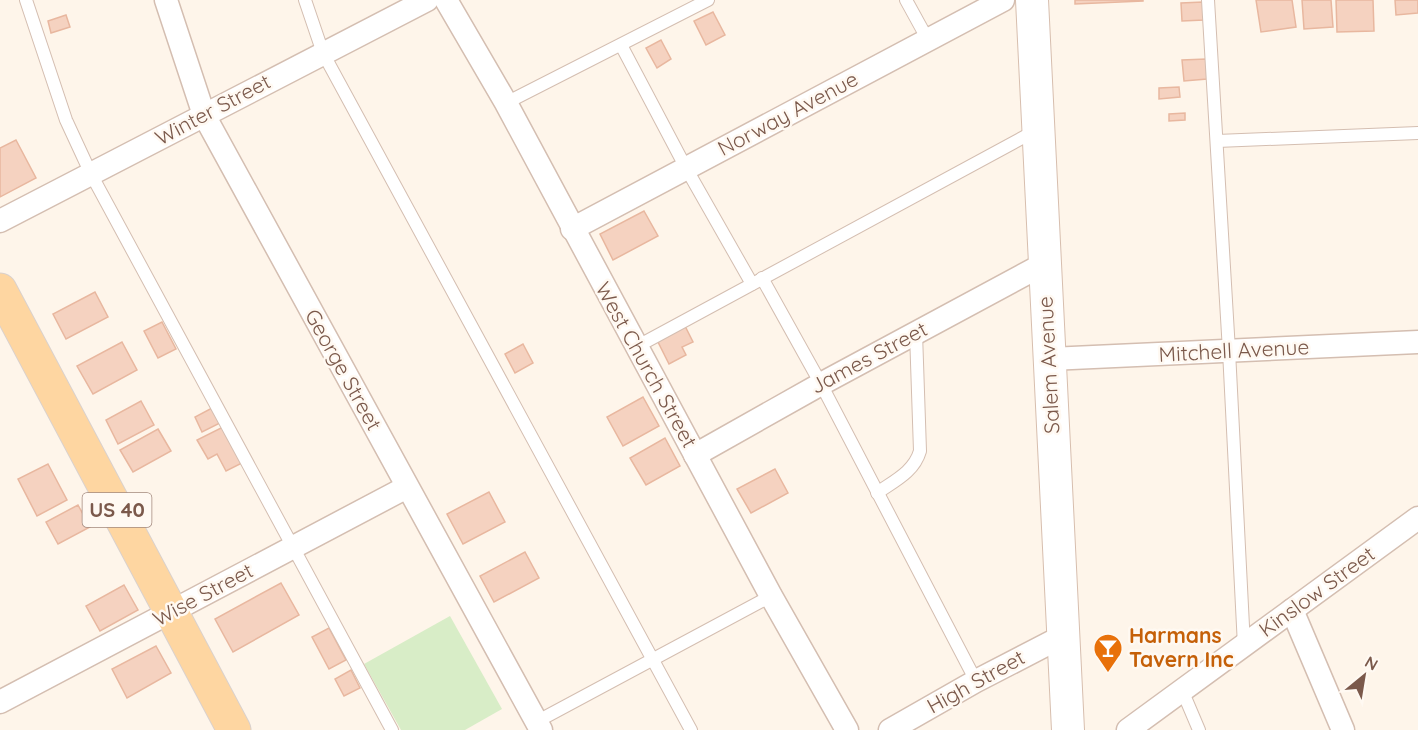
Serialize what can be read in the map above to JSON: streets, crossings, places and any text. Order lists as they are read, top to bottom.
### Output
{
  "streets": {
    "main road": ["Salem Avenue", "US 40"],
    "street": [
      "Winter Street",
      "Norway Avenue",
      "Mitchell Avenue",
      "James Street",
      "West Church Street",
      "George Street",
      "Kinslow Street",
      "Wise Street",
      "High Street"
    ]
  },
  "crossings": [
    ["Winter Street", "George Street"],
    ["Norway Avenue", "West Church Street"],
    ["Mitchell Avenue", "Salem Avenue"],
    ["James Street", "West Church Street"],
    ["James Street", "Salem Avenue"],
    ["Salem Avenue", "High Street"],
    ["George Street", "Wise Street"],
    ["US 40", "Wise Street"]
  ],
  "places": {
    "bar": ["Harmans Tavern Inc"]
  },
  "north": "top right"
}
